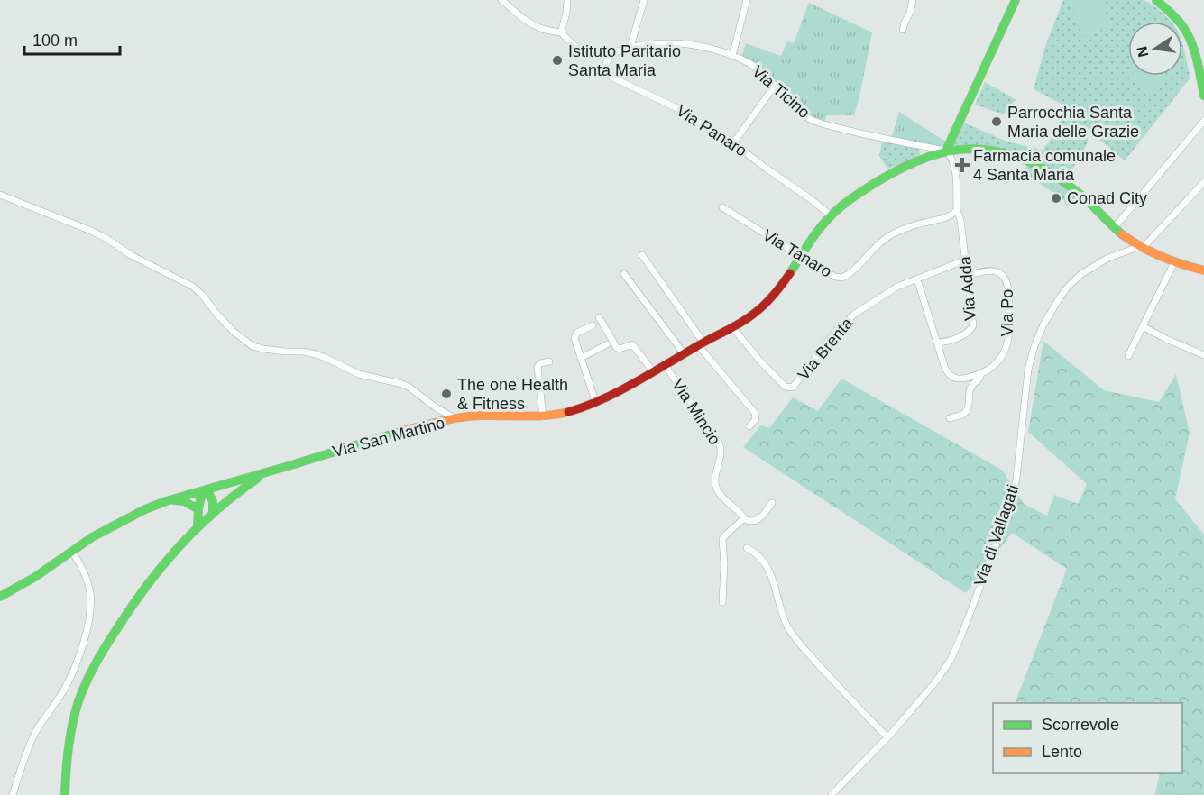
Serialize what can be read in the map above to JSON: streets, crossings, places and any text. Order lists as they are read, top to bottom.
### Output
{
  "streets": {
    "street": [
      "Via Ticino",
      "Via Panaro",
      "Via Tanaro",
      "Via Adda",
      "Via Po",
      "Via Brenta",
      "Via Mincio",
      "Via San Martino",
      "Via di Vallagati"
    ]
  },
  "crossings": [
    ["Via Ticino", "Via Panaro"],
    ["Via Ticino", "Via San Martino"],
    ["Via Panaro", "Via San Martino"],
    ["Via Tanaro", "Via Adda"],
    ["Via Tanaro", "Via San Martino"],
    ["Via Adda", "Via Po"],
    ["Via Adda", "Via Brenta"],
    ["Via Brenta", "Via San Martino"],
    ["Via Mincio", "Via San Martino"],
    ["Via San Martino", "Via di Vallagati"]
  ],
  "places": {
    "other": [
      "Istituto Paritario Santa Maria",
      "Parrocchia Santa Maria delle Grazie",
      "Conad City",
      "The one Health & Fitness"
    ],
    "health": ["Farmacia comunale 4 Santa Maria"]
  },
  "legend": ["Scorrevole", "Lento"],
  "scale_bar": "100 m",
  "north": "left"
}
